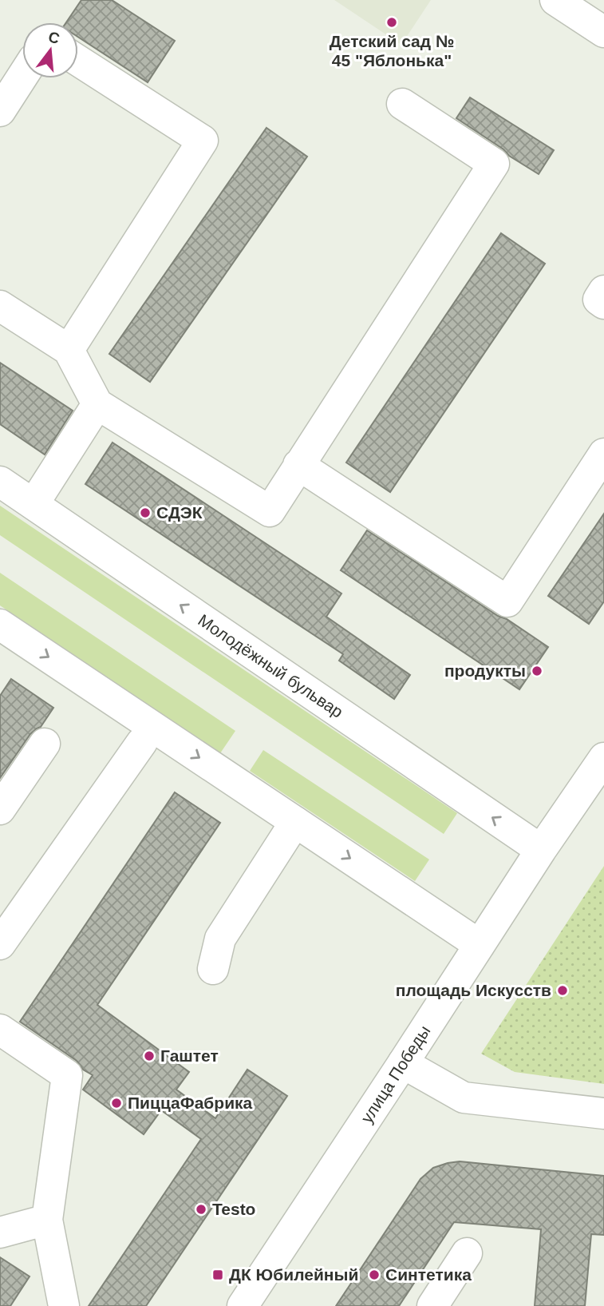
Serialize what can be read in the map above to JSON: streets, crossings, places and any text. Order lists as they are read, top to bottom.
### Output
{
  "streets": {
    "main road": ["Молодёжный бульвар", "улица Победы"]
  },
  "crossings": [
    ["Молодёжный бульвар", "улица Победы"]
  ],
  "places": {
    "other": [
      "Детский сад № 45 \"Яблонька\"",
      "СДЭК",
      "продукты",
      "площадь Искусств",
      "Гаштет",
      "ПиццаФабрика",
      "Testo",
      "Синтетика"
    ],
    "transit": ["ДК Юбилейный"]
  },
  "north": "top"
}
